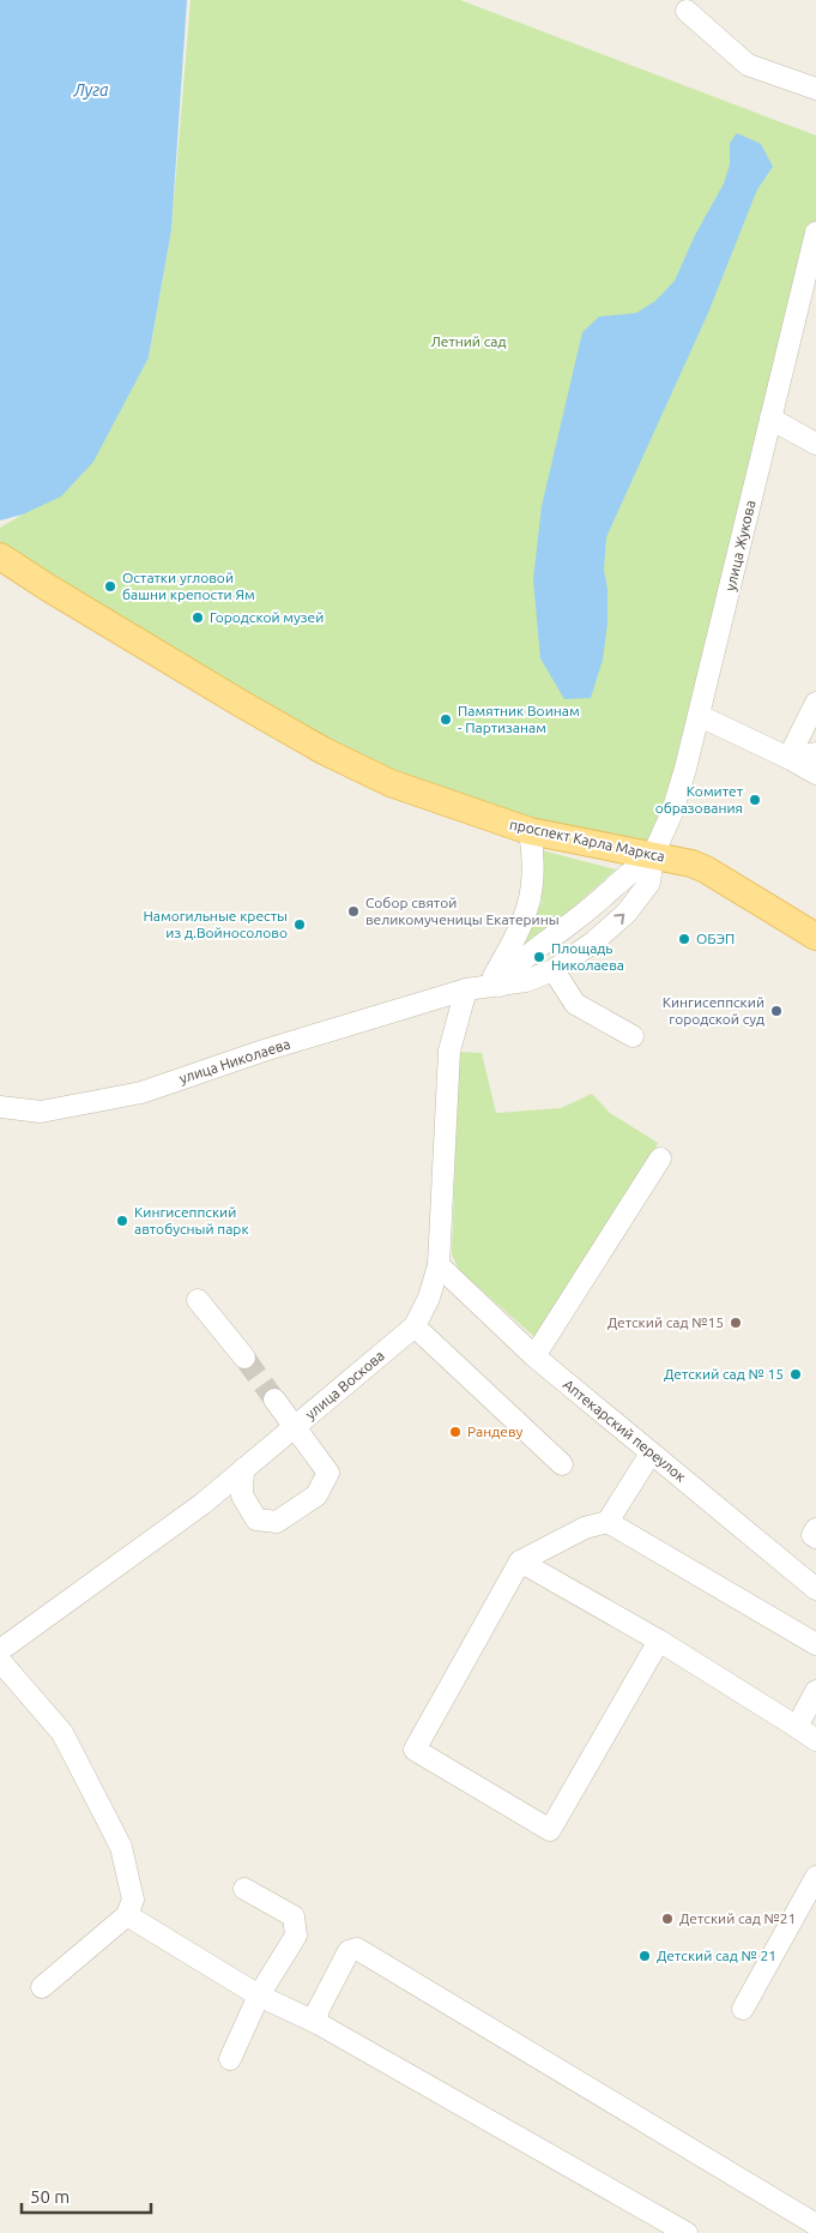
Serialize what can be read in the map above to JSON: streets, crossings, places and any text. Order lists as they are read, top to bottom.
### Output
{
  "streets": {
    "main road": ["проспект Карла Маркса"],
    "street": [
      "улица Жукова",
      "улица Николаева",
      "улица Воскова",
      "Аптекарский переулок"
    ]
  },
  "crossings": [
    ["улица Жукова", "проспект Карла Маркса"],
    ["улица Жукова", "улица Николаева"],
    ["улица Николаева", "улица Воскова"],
    ["улица Воскова", "Аптекарский переулок"]
  ],
  "water": ["Луга"],
  "parks": ["Летний сад"],
  "places": [
    "Остатки угловой башни крепости Ям",
    "Городской музей",
    "Памятник Воинам - Партизанам",
    "Комитет образования",
    "Собор святой великомученицы Екатерины",
    "Намогильные кресты из д.Войносолово",
    "ОБЭП",
    "Площадь Николаева",
    "Кингисеппский городской суд",
    "Кингисеппский автобусный парк",
    "Детский сад №15",
    "Детский сад № 15",
    "Рандеву",
    "Детский сад №21",
    "Детский сад № 21"
  ],
  "scale_bar": "50 m"
}
